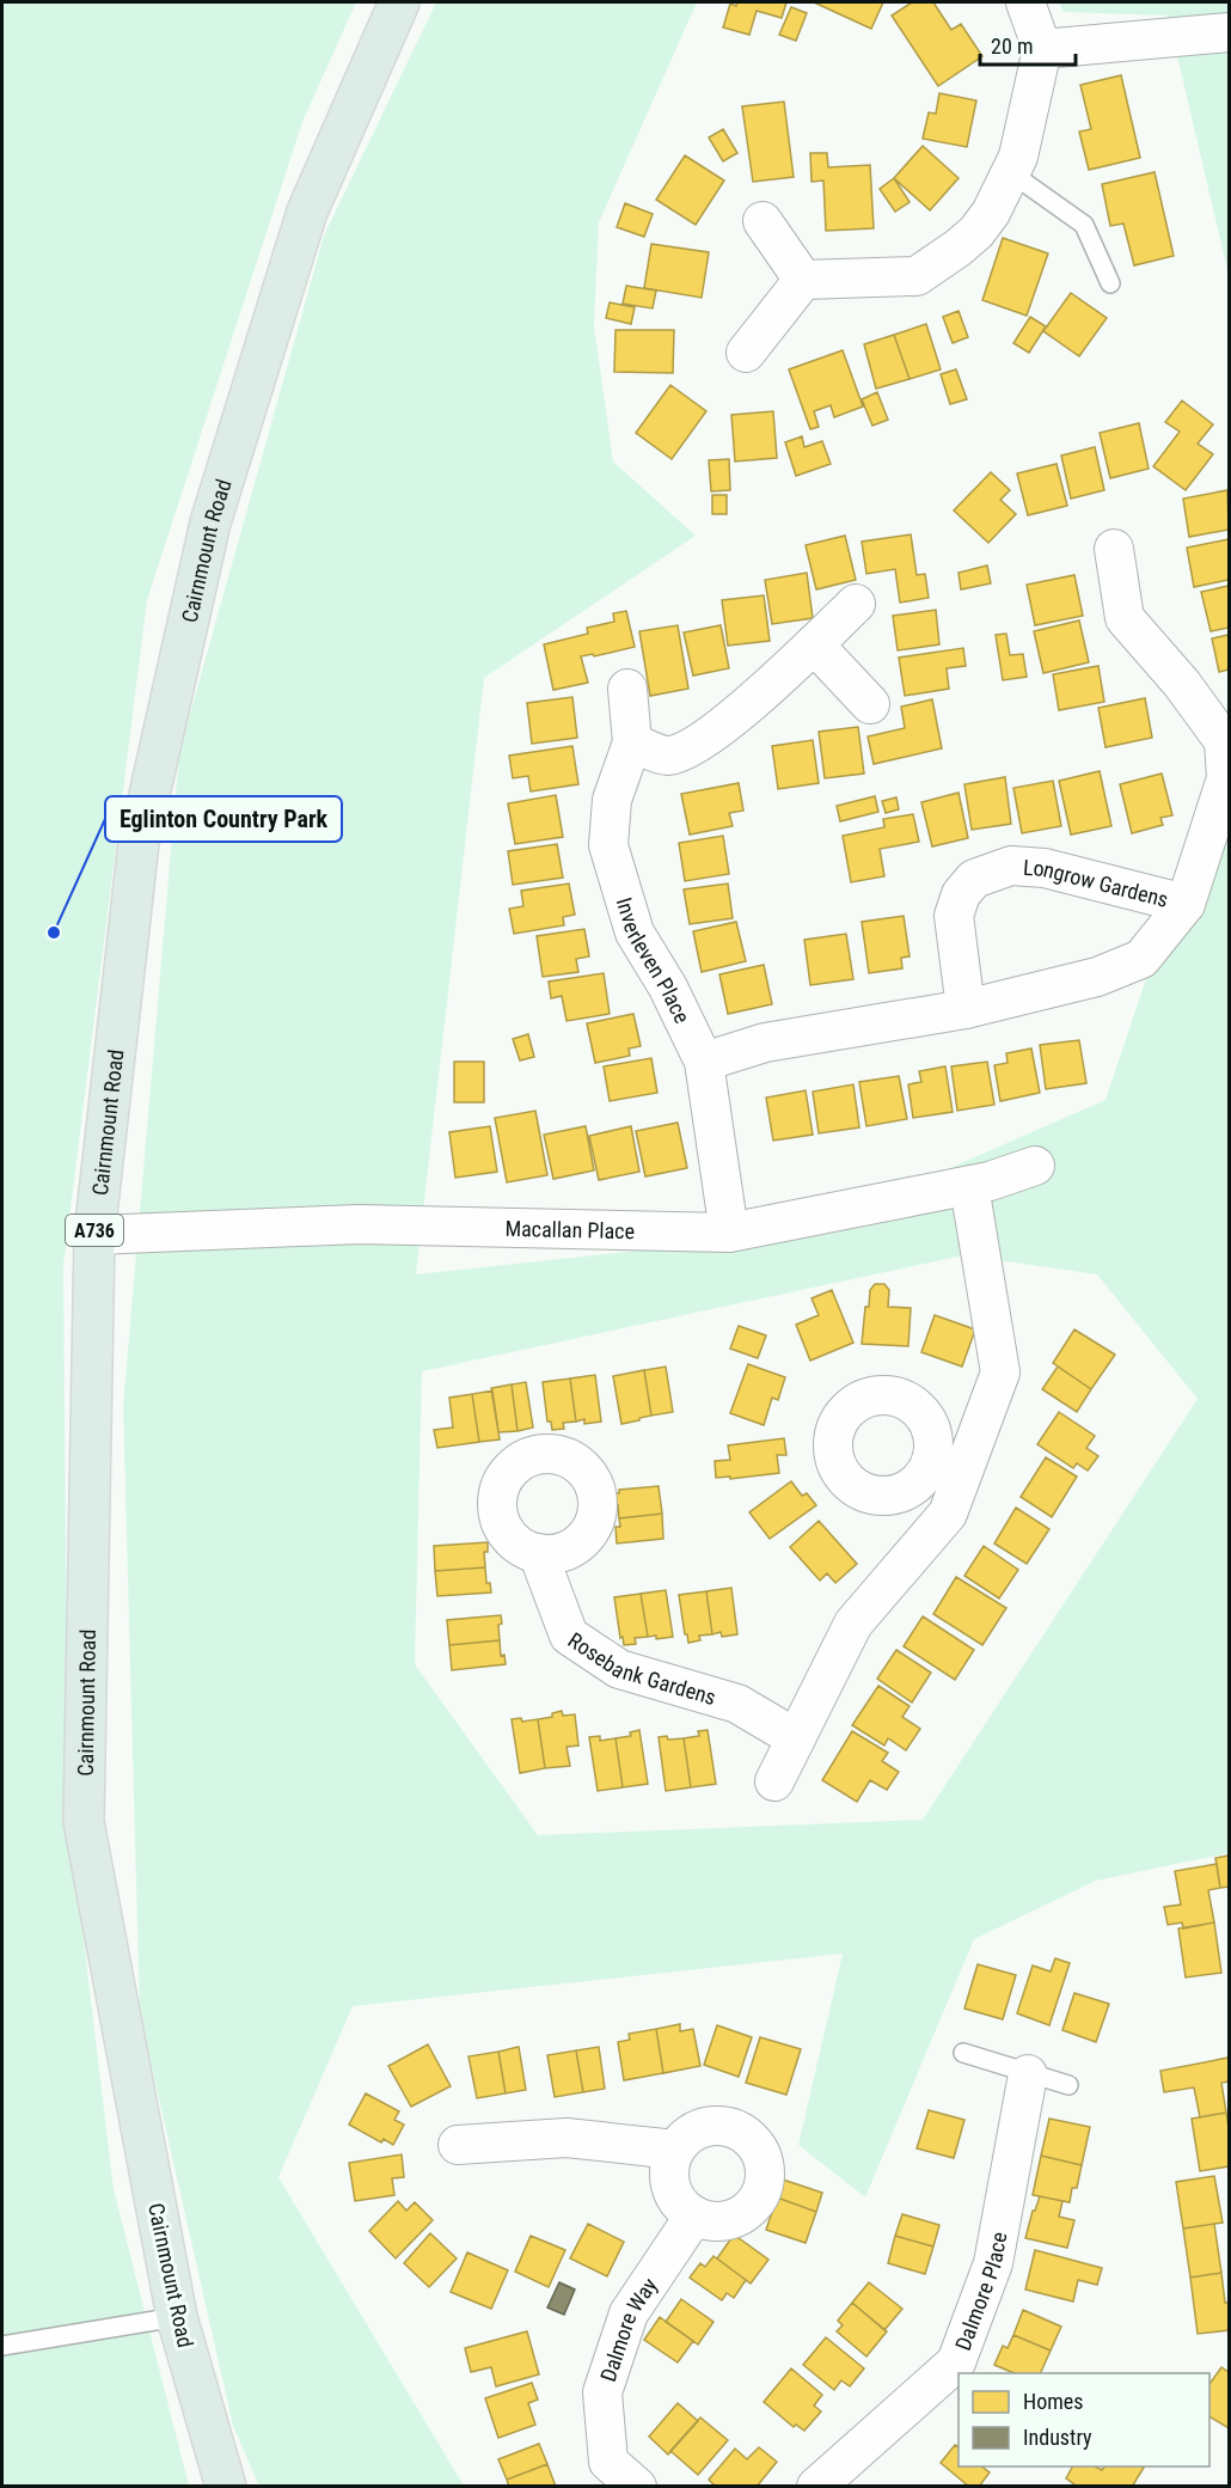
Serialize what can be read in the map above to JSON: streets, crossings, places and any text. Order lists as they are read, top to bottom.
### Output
{
  "streets": {
    "main road": ["Cairnmount Road", "A736"],
    "street": [
      "Longrow Gardens",
      "Inverleven Place",
      "Macallan Place",
      "Rosebank Gardens",
      "Dalmore Place",
      "Dalmore Way"
    ]
  },
  "crossings": [
    ["Cairnmount Road", "Macallan Place"],
    ["Longrow Gardens", "Inverleven Place"],
    ["Inverleven Place", "Macallan Place"]
  ],
  "places": ["Eglinton Country Park"],
  "legend": ["Homes", "Industry"],
  "scale_bar": "20 m"
}
